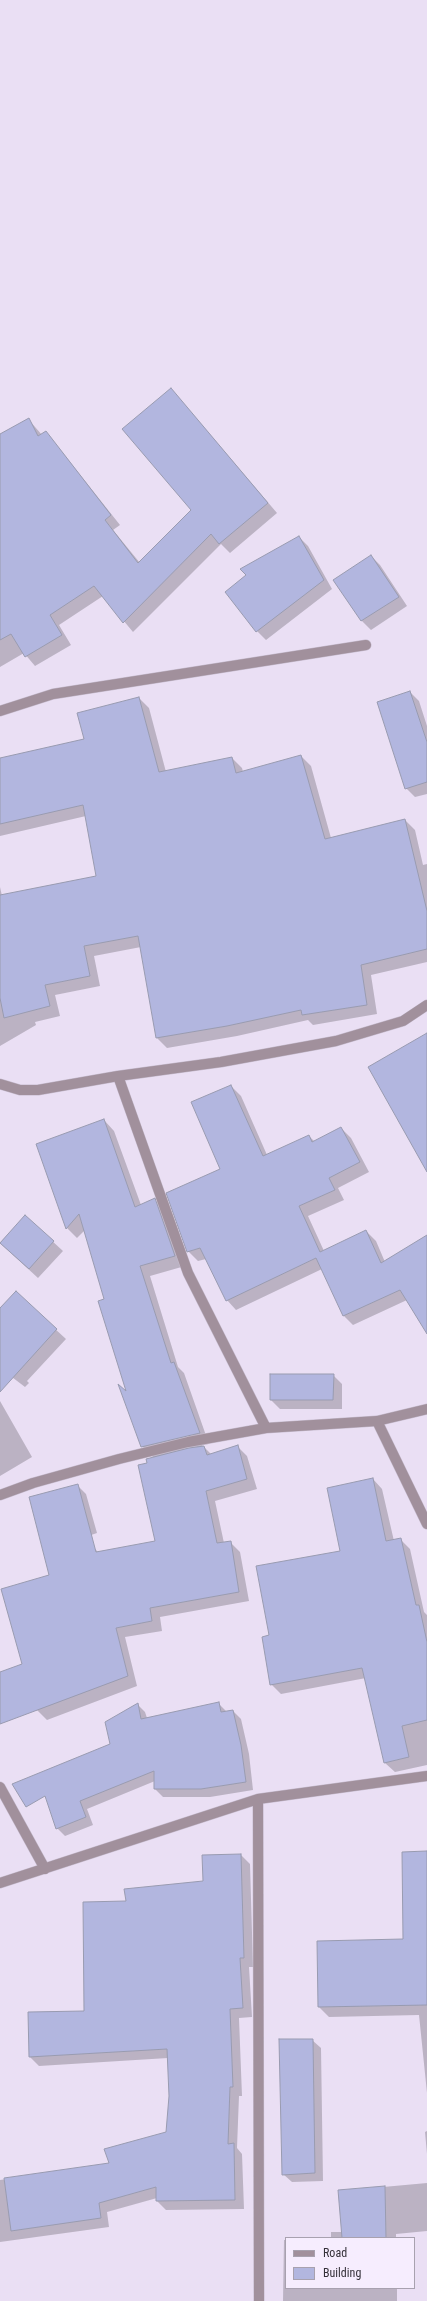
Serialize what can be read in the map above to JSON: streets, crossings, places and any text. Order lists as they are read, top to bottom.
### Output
{
  "legend": ["Road", "Building"]
}
